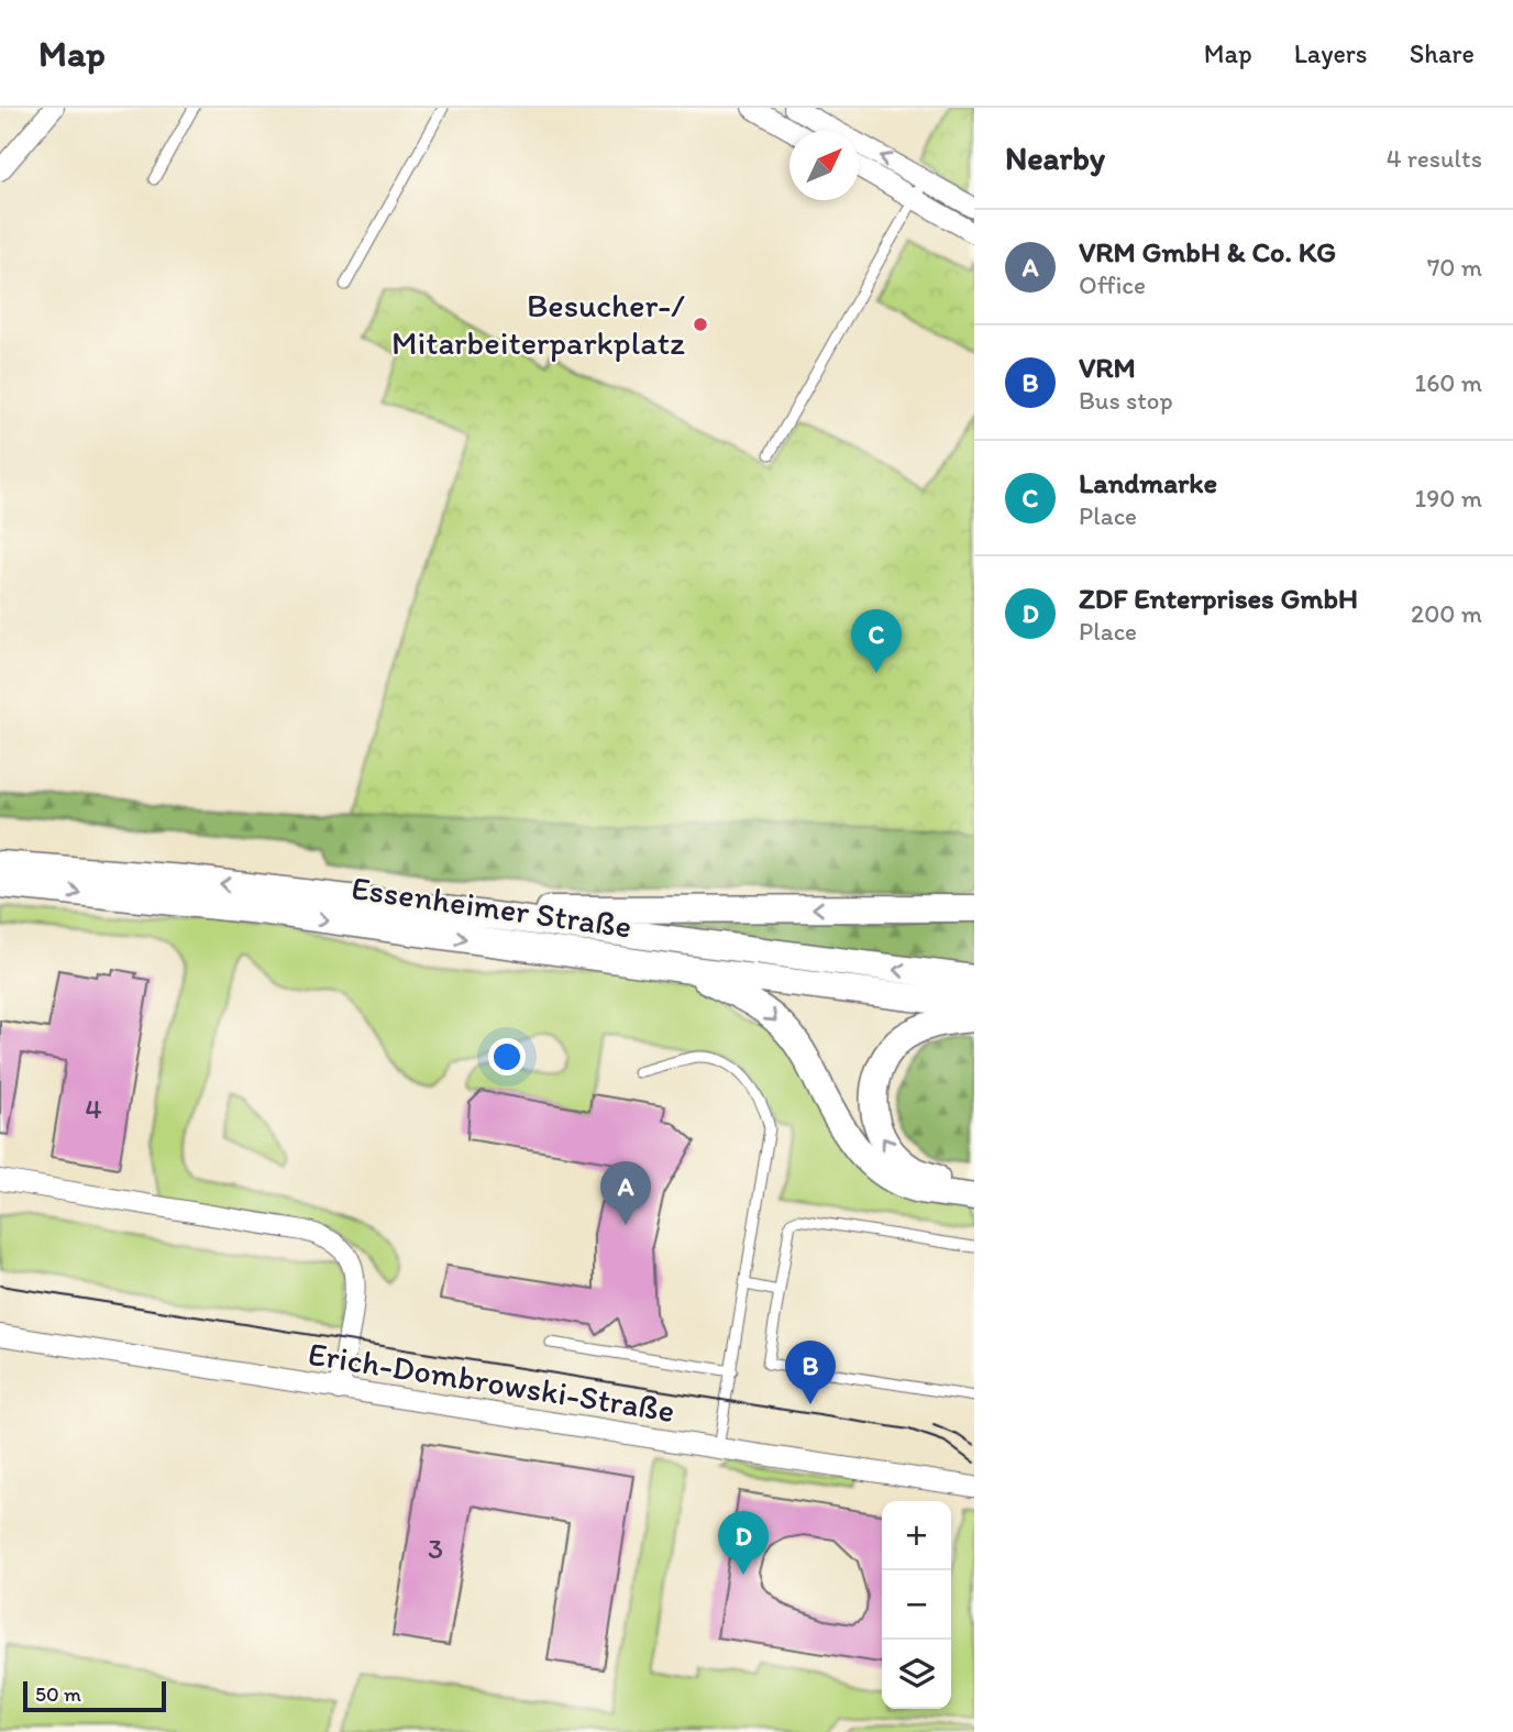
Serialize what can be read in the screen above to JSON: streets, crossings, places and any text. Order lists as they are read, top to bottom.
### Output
{
  "streets": {
    "main road": ["Essenheimer Straße"],
    "street": ["Erich-Dombrowski-Straße"]
  },
  "places": ["Besucher-/ Mitarbeiterparkplatz"],
  "house_numbers": ["4", "3"],
  "scale_bar": "50 m",
  "north": "top right",
  "page": {
    "header": "Map",
    "nav": ["Map", "Layers", "Share"],
    "heading": ["Nearby", "4 results"],
    "list": [
      {
        "mark": "A",
        "name": "VRM GmbH & Co. KG",
        "note": "Office",
        "value": "70 m"
      },
      {
        "mark": "B",
        "name": "VRM",
        "note": "Bus stop",
        "value": "160 m"
      },
      {
        "mark": "C",
        "name": "Landmarke",
        "note": "Place",
        "value": "190 m"
      },
      {
        "mark": "D",
        "name": "ZDF Enterprises GmbH",
        "note": "Place",
        "value": "200 m"
      }
    ],
    "pins": [
      "C",
      "A",
      "B",
      "D"
    ],
    "map_buttons": ["+", "−"],
    "scale": "50 m"
  }
}
